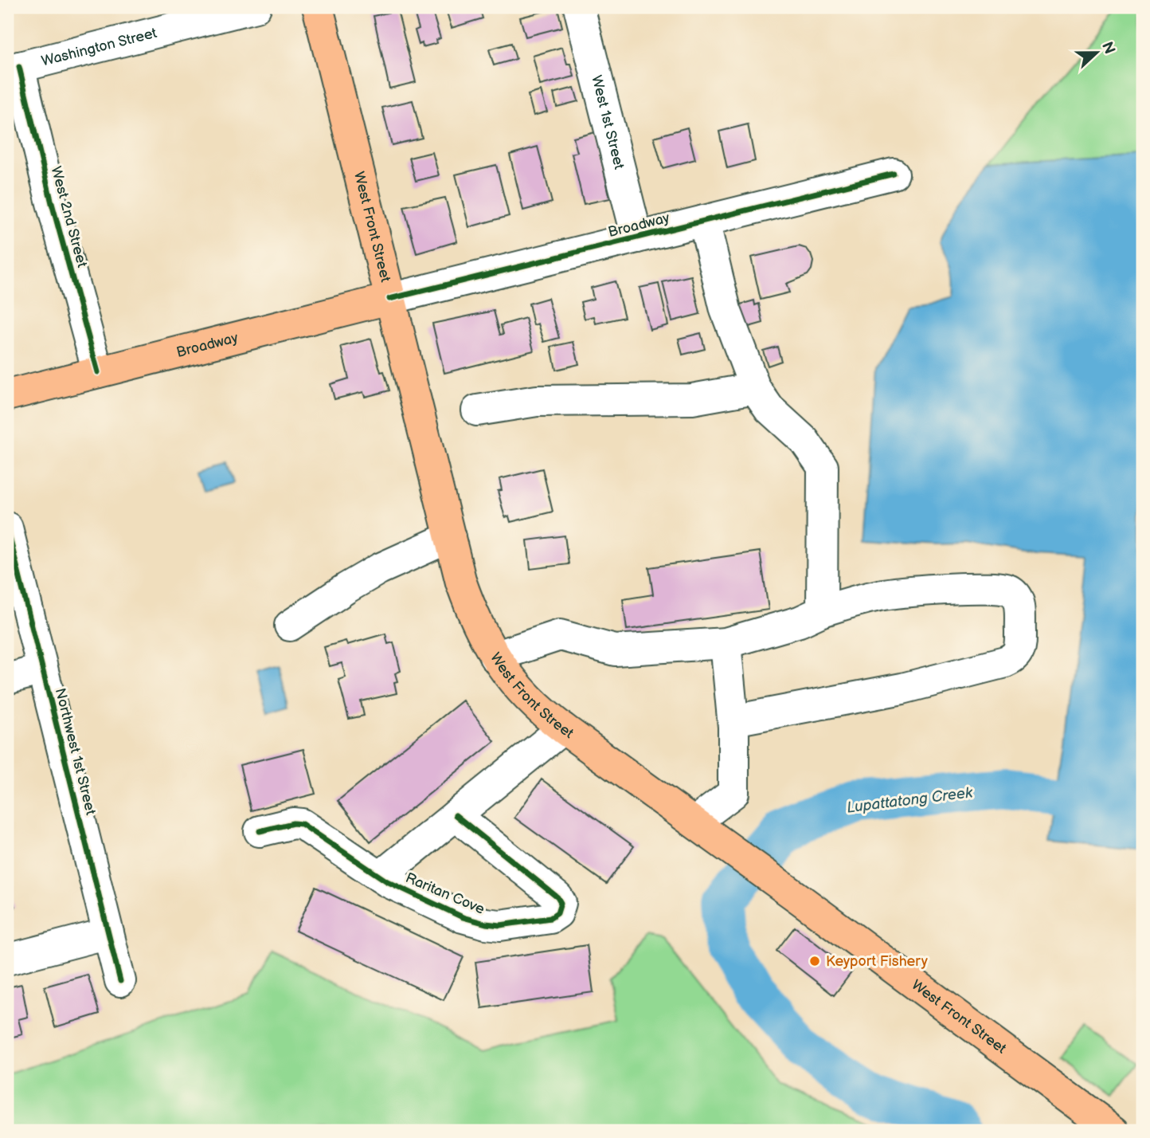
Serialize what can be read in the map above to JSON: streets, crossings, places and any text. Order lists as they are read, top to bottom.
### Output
{
  "streets": {
    "main road": ["Broadway", "West Front Street"],
    "street": [
      "Washington Street",
      "West 1st Street",
      "West 2nd Street",
      "Northwest 1st Street",
      "Raritan Cove"
    ]
  },
  "crossings": [
    ["Washington Street", "West 2nd Street"],
    ["West 1st Street", "Broadway"],
    ["West 2nd Street", "Broadway"],
    ["Broadway", "West Front Street"],
    ["West Front Street", "Raritan Cove"]
  ],
  "water": ["Lupattatong Creek"],
  "places": ["Keyport Fishery"],
  "north": "right"
}
